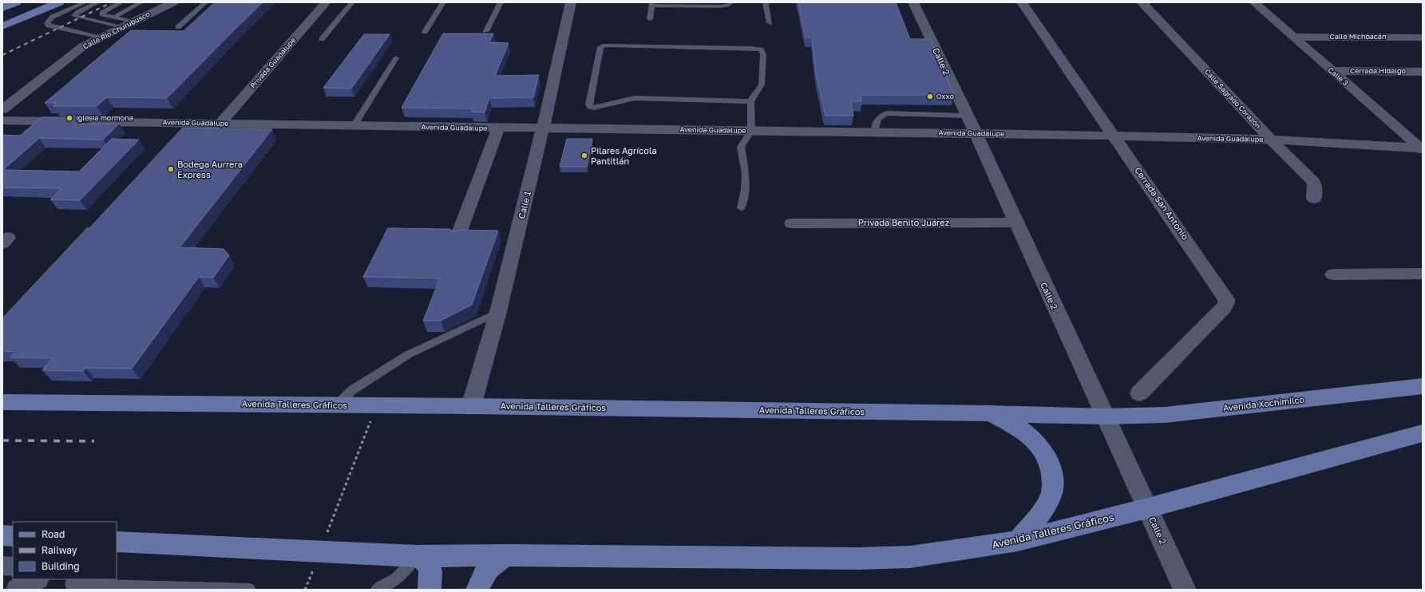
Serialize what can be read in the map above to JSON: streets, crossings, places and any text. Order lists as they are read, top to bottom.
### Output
{
  "streets": {
    "main road": ["Avenida Xochimilco", "Avenida Talleres Gráficos"],
    "street": [
      "Calle Río Churubusco",
      "Calle Michoacán",
      "Calle 2",
      "Privada Guadalupe",
      "Cerrada Hidalgo",
      "Calle 3",
      "Calle Sagrado Corazón",
      "Avenida Guadalupe",
      "Cerrada San Antonio",
      "Calle 1",
      "Privada Benito Juárez"
    ]
  },
  "crossings": [
    ["Calle Michoacán", "Calle 3"],
    ["Calle 2", "Avenida Guadalupe"],
    ["Calle 2", "Privada Benito Juárez"],
    ["Calle 2", "Avenida Xochimilco"],
    ["Calle 2", "Avenida Talleres Gráficos"],
    ["Privada Guadalupe", "Avenida Guadalupe"],
    ["Cerrada Hidalgo", "Calle 3"],
    ["Calle 3", "Avenida Guadalupe"],
    ["Calle Sagrado Corazón", "Avenida Guadalupe"],
    ["Avenida Guadalupe", "Cerrada San Antonio"],
    ["Avenida Guadalupe", "Calle 1"],
    ["Calle 1", "Avenida Talleres Gráficos"],
    ["Avenida Xochimilco", "Avenida Talleres Gráficos"]
  ],
  "places": [
    "Oxxo",
    "Iglesia mormona",
    "Pilares Agrícola Pantitlán",
    "Bodega Aurrera Express"
  ],
  "legend": ["Road", "Railway", "Building"]
}
